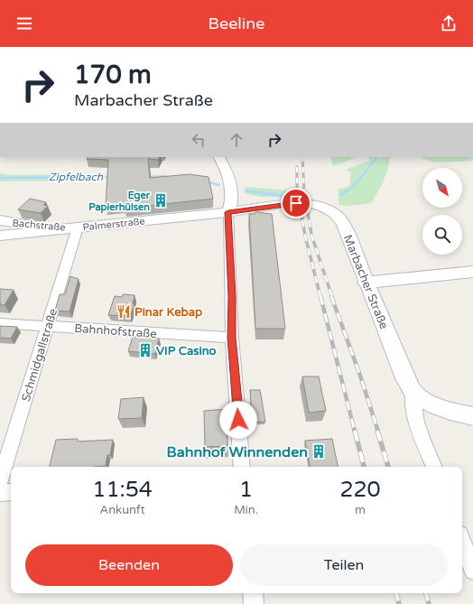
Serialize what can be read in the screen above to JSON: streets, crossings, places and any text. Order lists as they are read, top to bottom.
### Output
{
  "streets": {
    "main road": ["Palmerstraße", "Bachstraße", "Marbacher Straße"],
    "street": ["Bahnhofstraße", "Schmidgallstraße"]
  },
  "crossings": [
    ["Palmerstraße", "Bachstraße"],
    ["Palmerstraße", "Marbacher Straße"],
    ["Palmerstraße", "Schmidgallstraße"],
    ["Bachstraße", "Schmidgallstraße"],
    ["Bahnhofstraße", "Schmidgallstraße"]
  ],
  "water": ["Zipfelbach"],
  "places": {
    "building": ["Eger Papierhülsen", "VIP Casino", "Bahnhof Winnenden"],
    "restaurant": ["Pinar Kebap"]
  },
  "north": "bottom right",
  "page": {
    "header": "Beeline",
    "turn": ["170 m", "Marbacher Straße"],
    "eta": [
      "11:54",
      "Ankunft",
      "1",
      "Min.",
      "220",
      "m"
    ],
    "buttons": ["Beenden", "Teilen"]
  }
}
